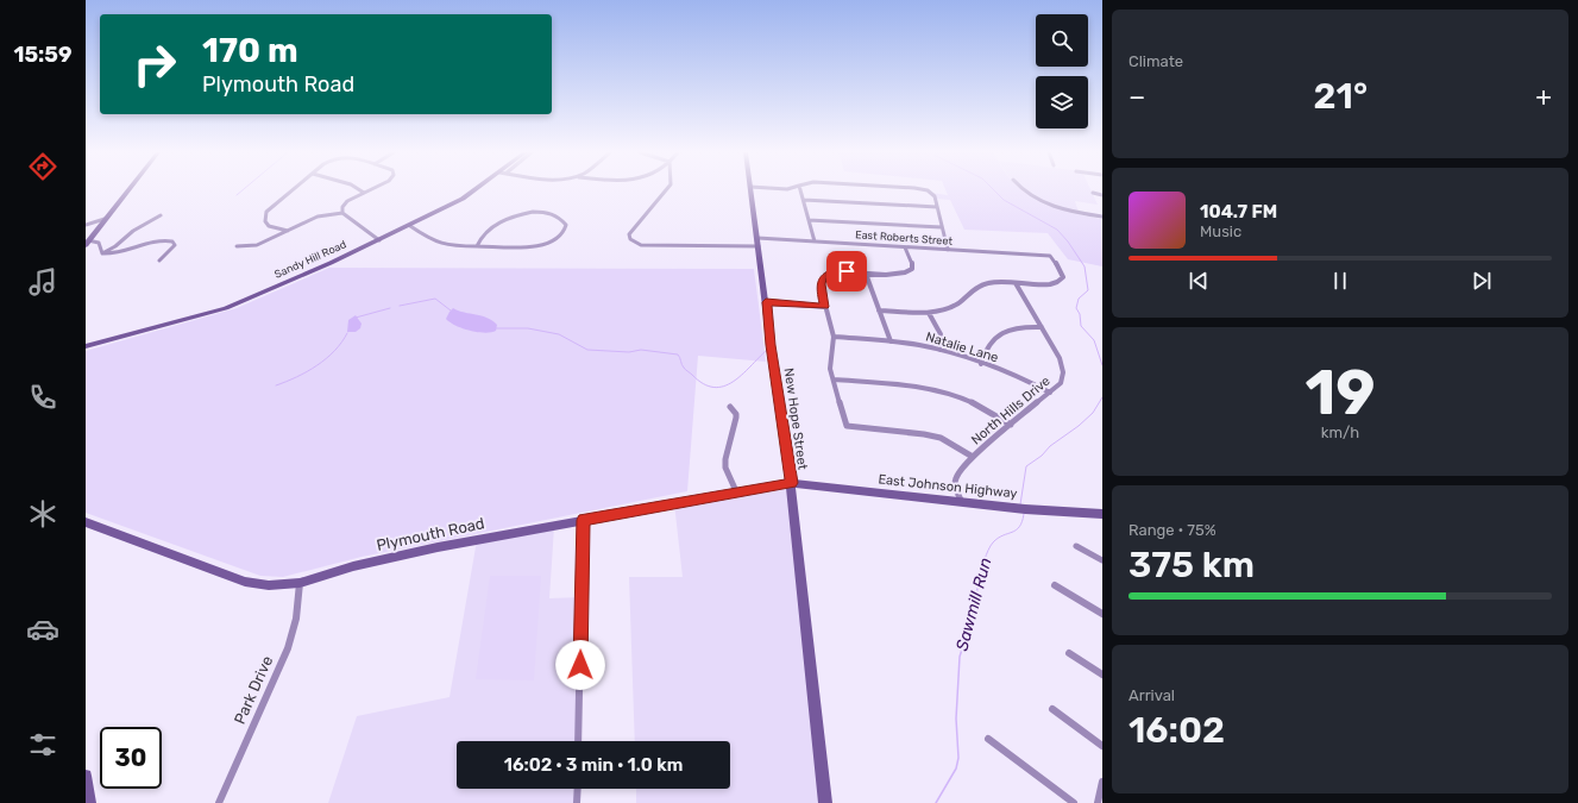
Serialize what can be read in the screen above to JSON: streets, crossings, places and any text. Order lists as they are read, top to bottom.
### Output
{
  "streets": {
    "street": [
      "East Roberts Street",
      "Sandy Hill Road",
      "Natalie Lane",
      "North Hills Drive",
      "New Hope Street",
      "East Johnson Highway",
      "Plymouth Road",
      "Park Drive"
    ]
  },
  "crossings": [
    ["East Roberts Street", "North Hills Drive"],
    ["East Roberts Street", "New Hope Street"],
    ["Natalie Lane", "North Hills Drive"],
    ["North Hills Drive", "East Johnson Highway"],
    ["New Hope Street", "East Johnson Highway"],
    ["New Hope Street", "Plymouth Road"],
    ["East Johnson Highway", "Plymouth Road"],
    ["Plymouth Road", "Park Drive"]
  ],
  "water": ["Sawmill Run"],
  "page": {
    "tabs": "15:59",
    "tile": [
      "Climate",
      ["19", "km/h"],
      ["Range · 75%", "375 km"],
      ["Arrival", "16:02"]
    ],
    "turn": ["170 m", "Plymouth Road"],
    "heat": ["−", "21°", "+"],
    "song": ["104.7 FM", "Music"],
    "limit": "30",
    "trip": "16:02 · 3 min · 1.0 km"
  }
}
